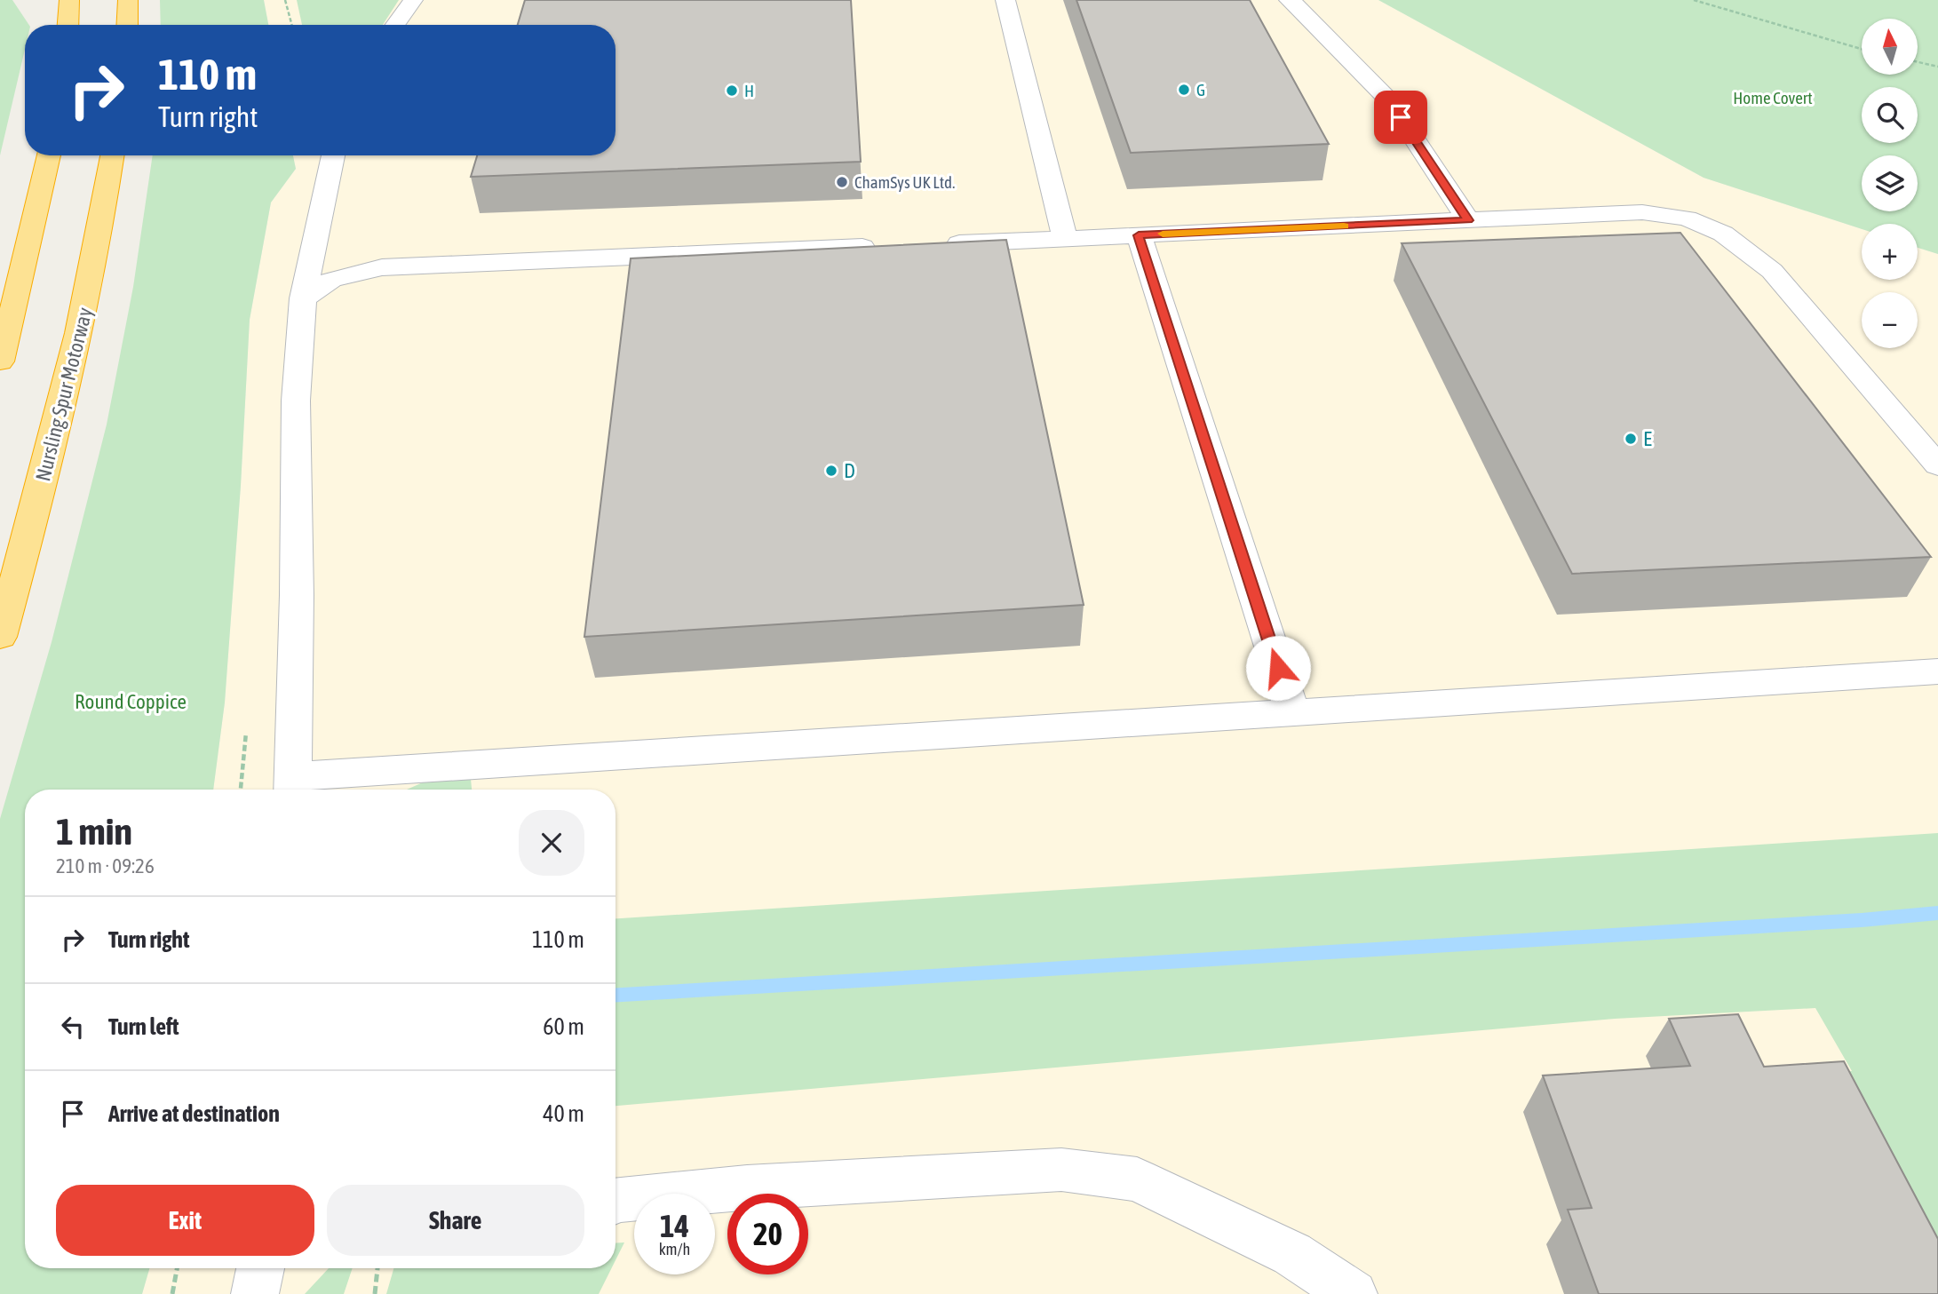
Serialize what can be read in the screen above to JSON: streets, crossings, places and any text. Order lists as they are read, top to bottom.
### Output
{
  "streets": {
    "highway": ["Nursling Spur Motorway"]
  },
  "parks": ["Home Covert", "Round Coppice"],
  "places": [
    "G",
    "H",
    "ChamSys UK Ltd.",
    "E",
    "D"
  ],
  "north": "top",
  "page": {
    "map_buttons": ["+", "−"],
    "turn": ["110 m", "Turn right"],
    "heading": ["1 min", "210 m · 09:26"],
    "list": [
      {
        "name": "Turn right",
        "value": "110 m"
      },
      {
        "name": "Turn left",
        "value": "60 m"
      },
      {
        "name": "Arrive at destination",
        "value": "40 m"
      }
    ],
    "buttons": ["Exit", "Share"],
    "speed": "14 km/h",
    "limit": "20"
  }
}
